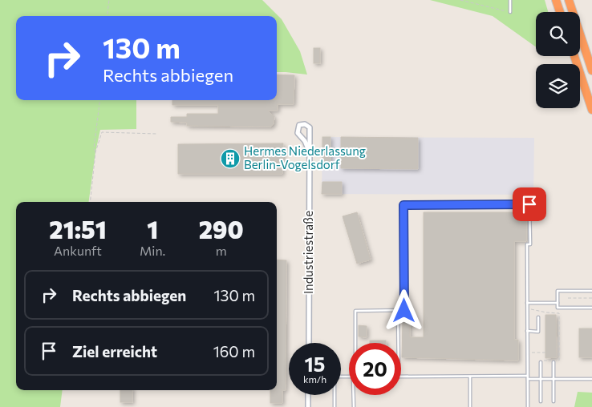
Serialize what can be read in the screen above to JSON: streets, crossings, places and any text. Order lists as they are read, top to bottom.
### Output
{
  "streets": {
    "street": ["Industriestraße"]
  },
  "places": {
    "building": ["Hermes Niederlassung Berlin-Vogelsdorf"]
  },
  "page": {
    "turn": ["130 m", "Rechts abbiegen"],
    "eta": [
      "21:51",
      "Ankunft",
      "1",
      "Min.",
      "290",
      "m"
    ],
    "list": [
      {
        "name": "Rechts abbiegen",
        "value": "130 m"
      },
      {
        "name": "Ziel erreicht",
        "value": "160 m"
      }
    ],
    "speed": "15 km/h",
    "limit": "20"
  }
}
